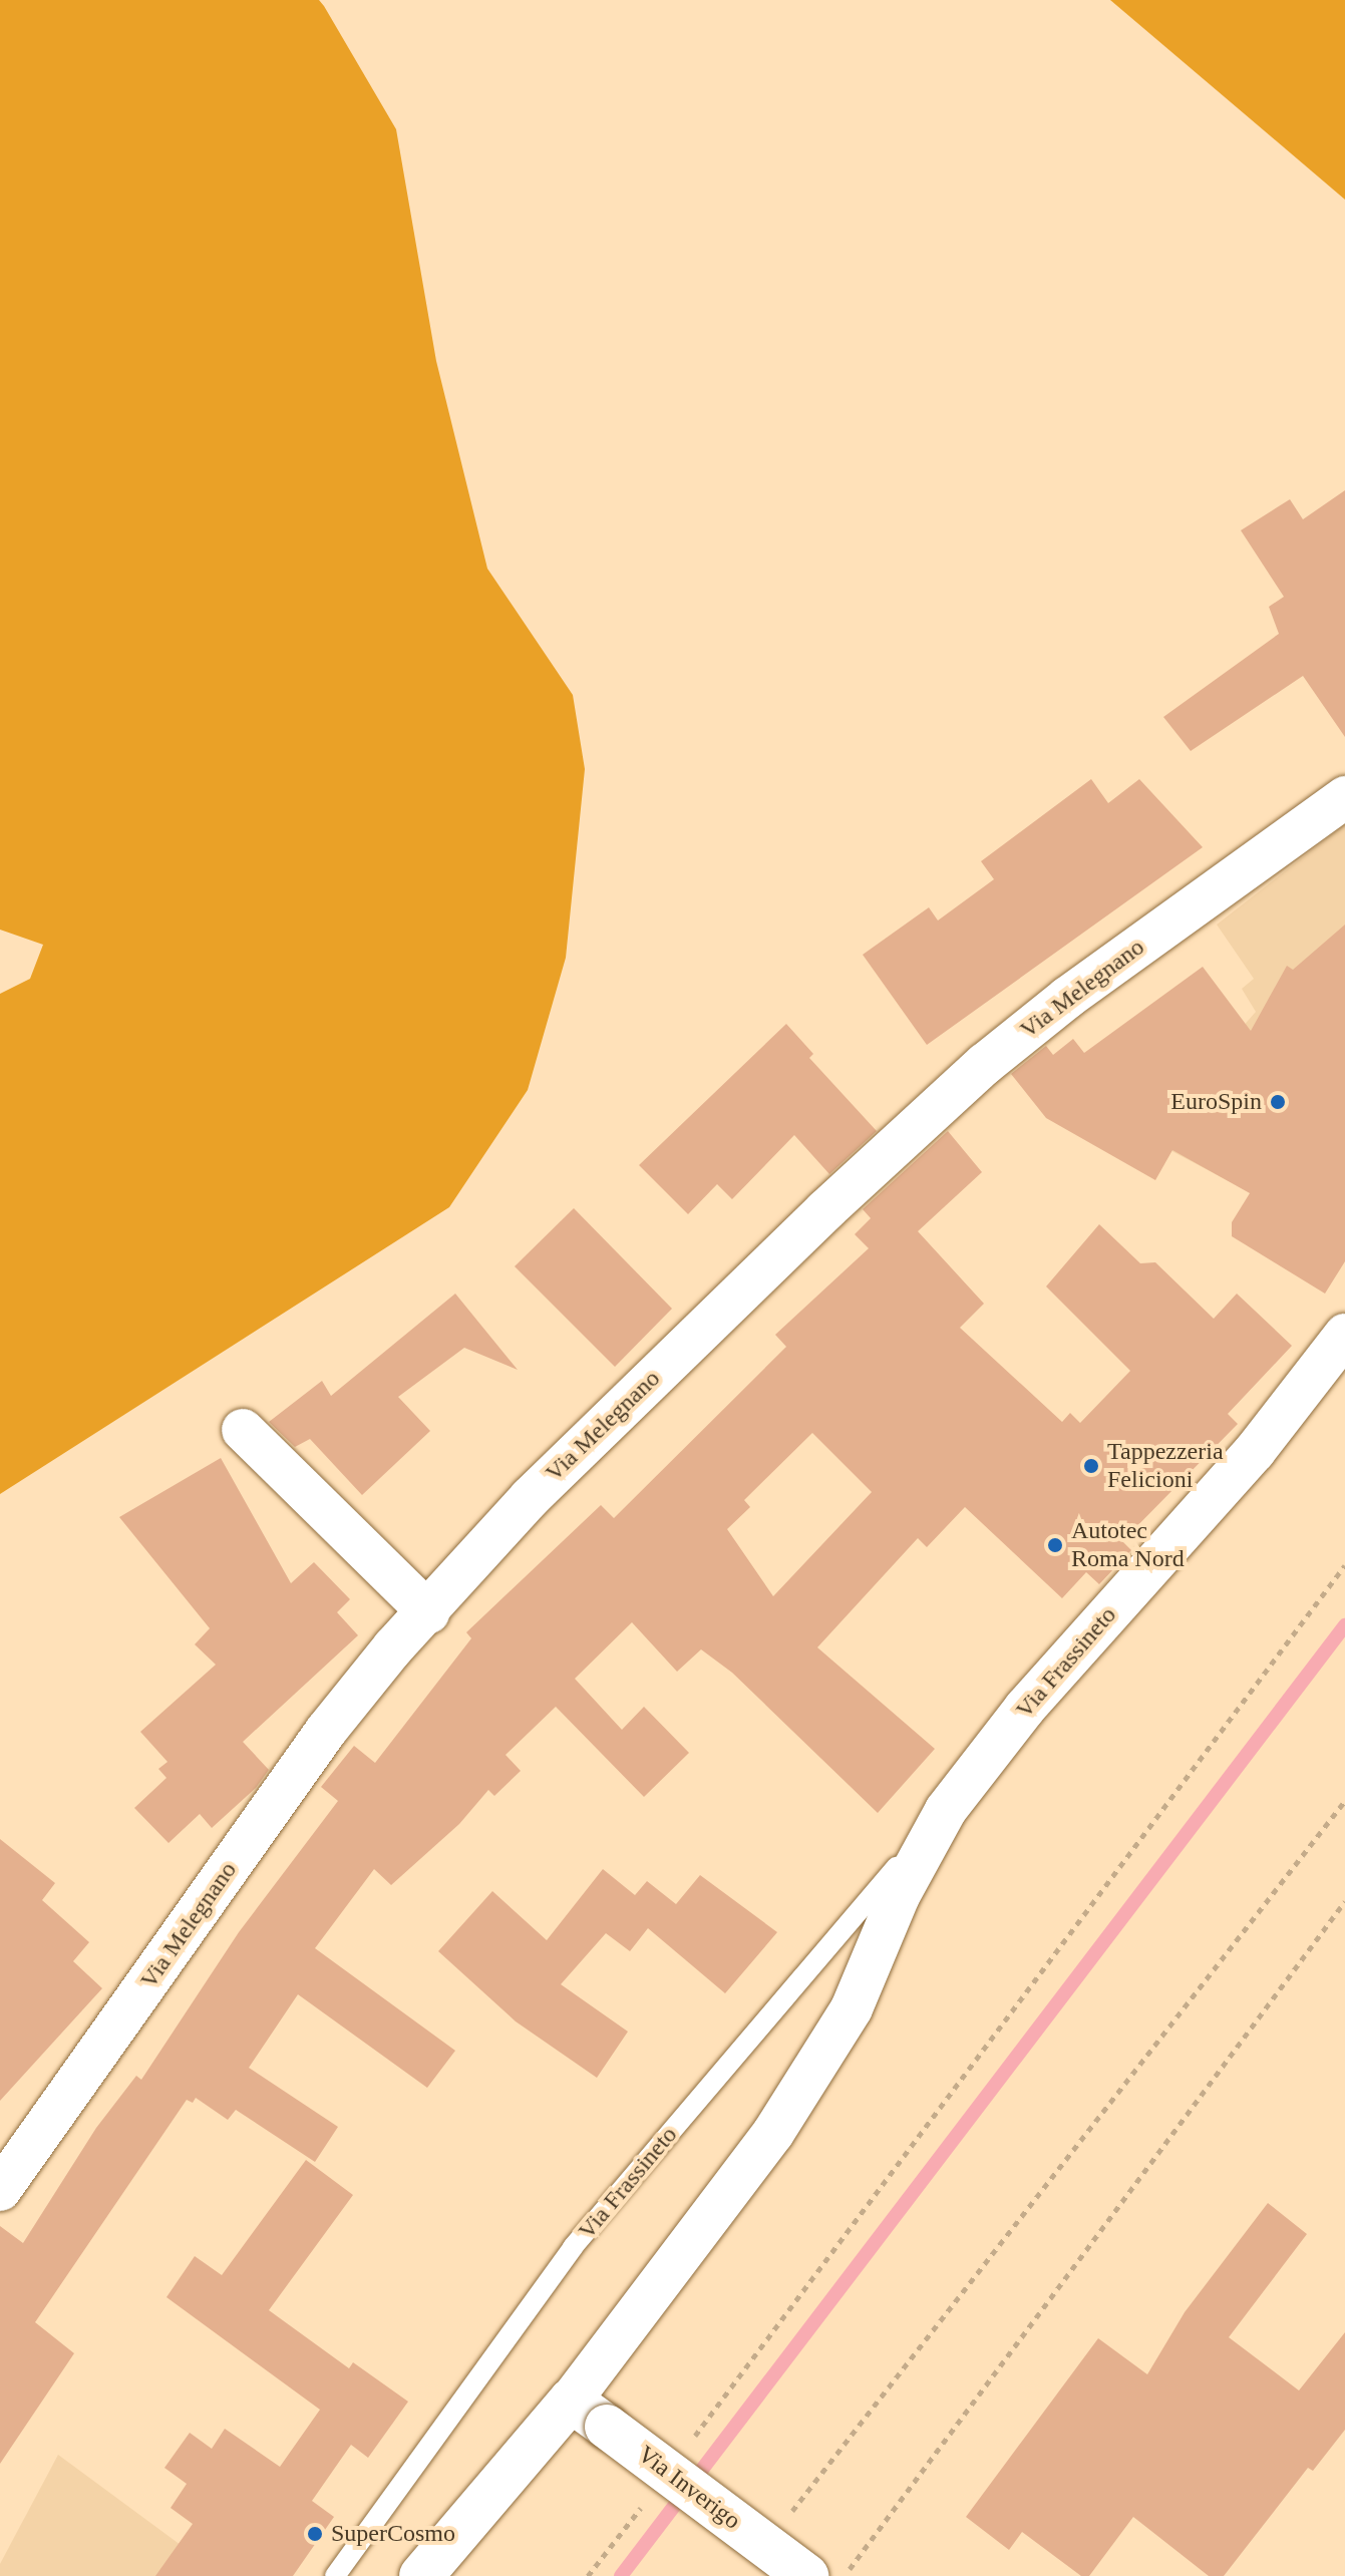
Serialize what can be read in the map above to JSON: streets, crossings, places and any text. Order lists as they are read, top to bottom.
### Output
{
  "streets": {
    "street": ["Via Melegnano", "Via Frassineto", "Via Inverigo"]
  },
  "crossings": [
    ["Via Frassineto", "Via Inverigo"]
  ],
  "places": [
    "EuroSpin",
    "Tappezzeria Felicioni",
    "Autotec Roma Nord",
    "SuperCosmo"
  ]
}
